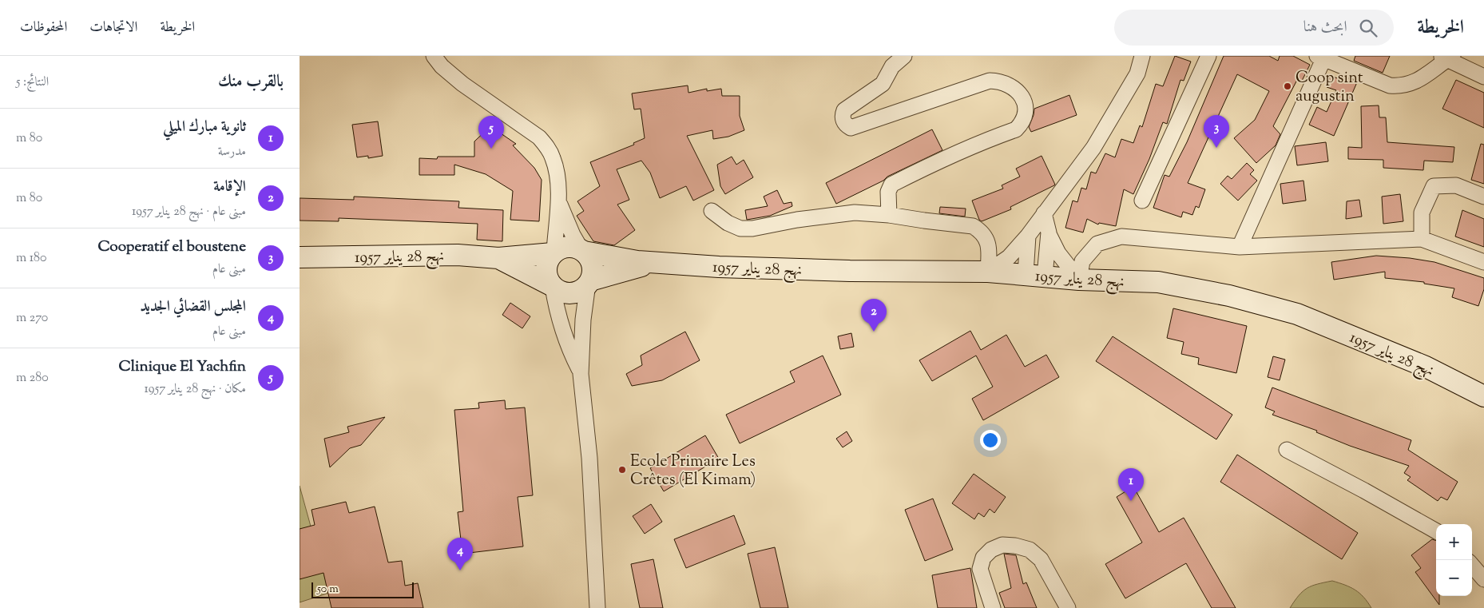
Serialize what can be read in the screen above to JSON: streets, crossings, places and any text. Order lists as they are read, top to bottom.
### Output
{
  "streets": {
    "street": ["نهج 28 يناير 1957"]
  },
  "places": ["Coop sint augustin", "Ecole Primaire Les Crêtes (El Kimam)"],
  "scale_bar": "50 m",
  "page": {
    "header": "الخريطة",
    "search": "ابحث هنا",
    "nav": ["الخريطة", "الاتجاهات", "المحفوظات"],
    "heading": ["بالقرب منك", "النتائج: 5"],
    "list": [
      {
        "mark": "1",
        "name": "ثانوية مبارك الميلي",
        "note": "مدرسة",
        "value": "80 m"
      },
      {
        "mark": "2",
        "name": "الإقامة",
        "note": "مبنى عام · نهج 28 يناير 1957",
        "value": "80 m"
      },
      {
        "mark": "3",
        "name": "Cooperatif el boustene",
        "note": "مبنى عام",
        "value": "180 m"
      },
      {
        "mark": "4",
        "name": "المجلس القضائي الجديد",
        "note": "مبنى عام",
        "value": "270 m"
      },
      {
        "mark": "5",
        "name": "Clinique El Yachfin",
        "note": "مكان · نهج 28 يناير 1957",
        "value": "280 m"
      }
    ],
    "pins": [
      "3",
      "5",
      "2",
      "1",
      "4"
    ],
    "map_buttons": ["+", "−"],
    "scale": "50 m"
  }
}
